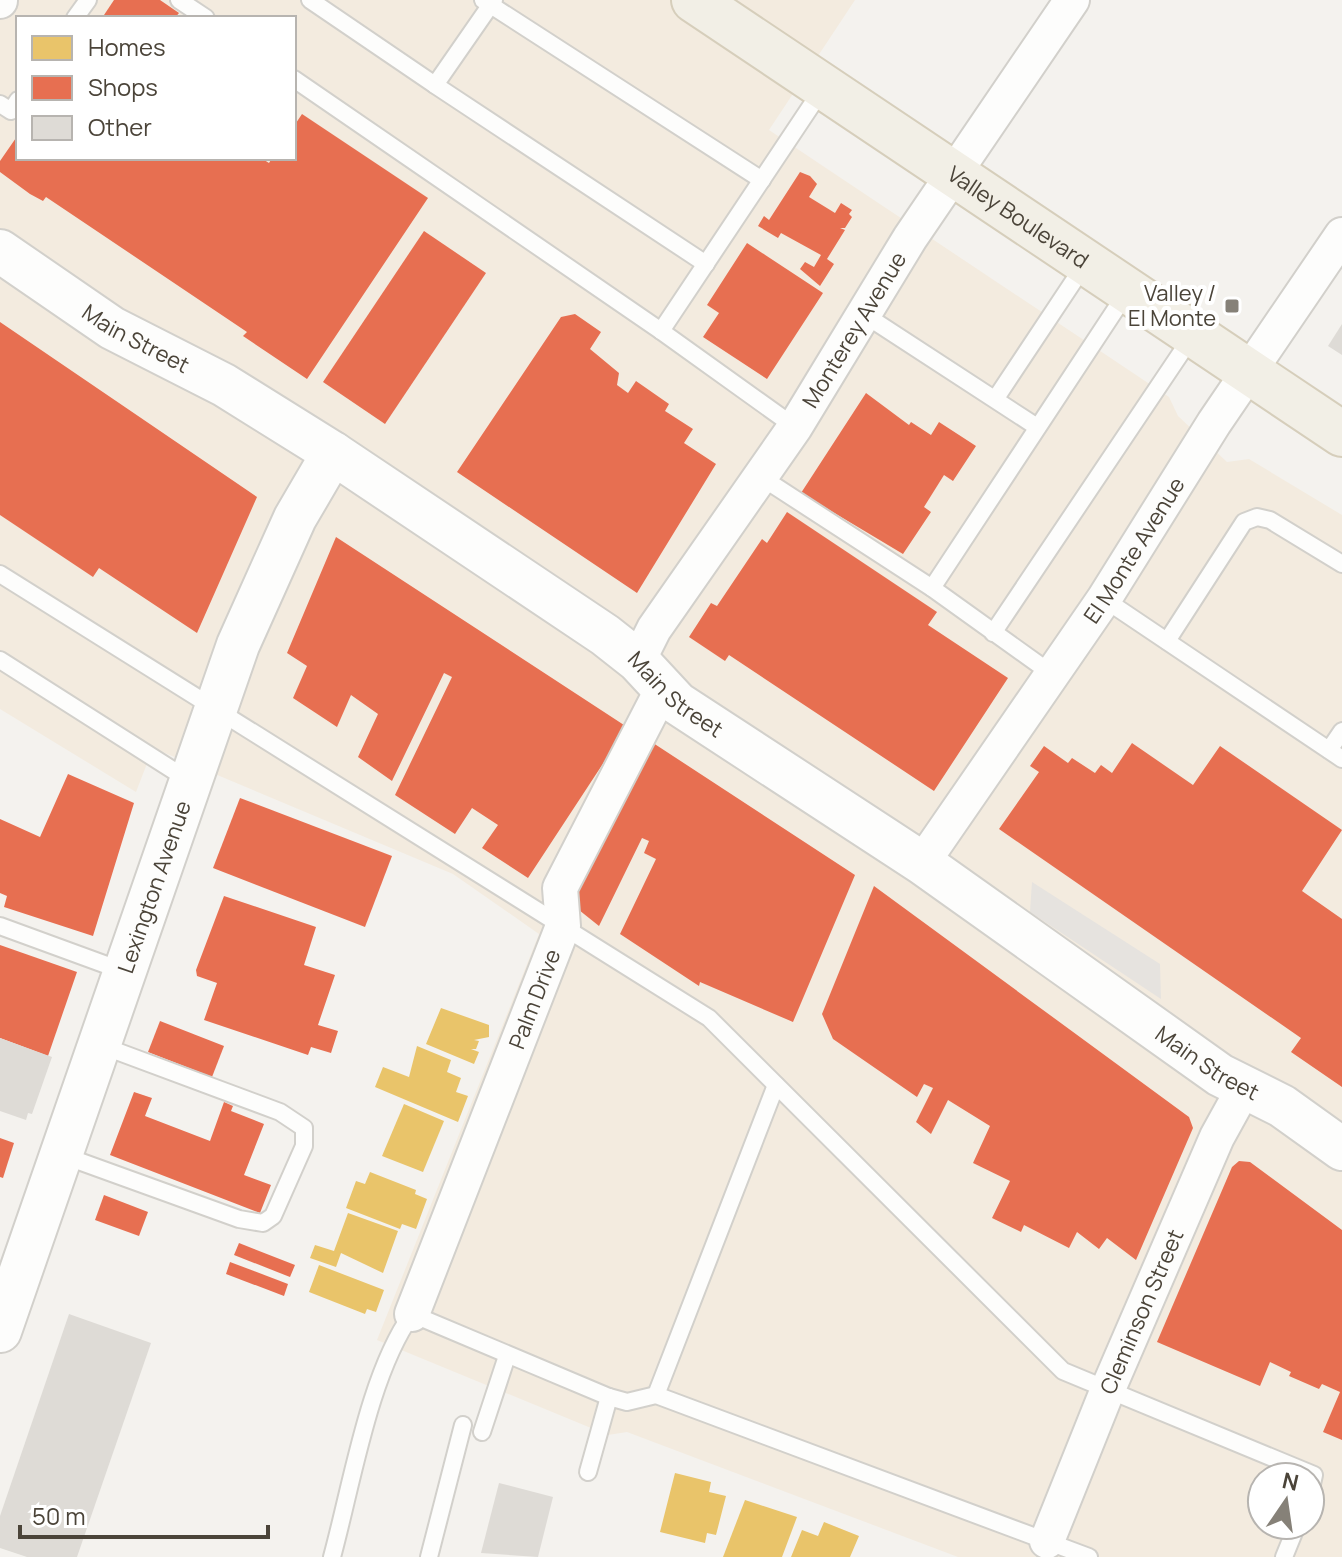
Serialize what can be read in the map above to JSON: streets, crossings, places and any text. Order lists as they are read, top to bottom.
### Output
{
  "streets": {
    "main road": ["Valley Boulevard"],
    "street": [
      "Monterey Avenue",
      "Main Street",
      "El Monte Avenue",
      "Lexington Avenue",
      "Palm Drive",
      "Cleminson Street"
    ]
  },
  "crossings": [
    ["Valley Boulevard", "Monterey Avenue"],
    ["Valley Boulevard", "El Monte Avenue"],
    ["Monterey Avenue", "Main Street"],
    ["Monterey Avenue", "Palm Drive"],
    ["Main Street", "El Monte Avenue"],
    ["Main Street", "Lexington Avenue"],
    ["Main Street", "Palm Drive"],
    ["Main Street", "Cleminson Street"]
  ],
  "places": {
    "transit": ["Valley / El Monte"]
  },
  "legend": ["Homes", "Shops", "Other"],
  "scale_bar": "50 m",
  "north": "top"
}
